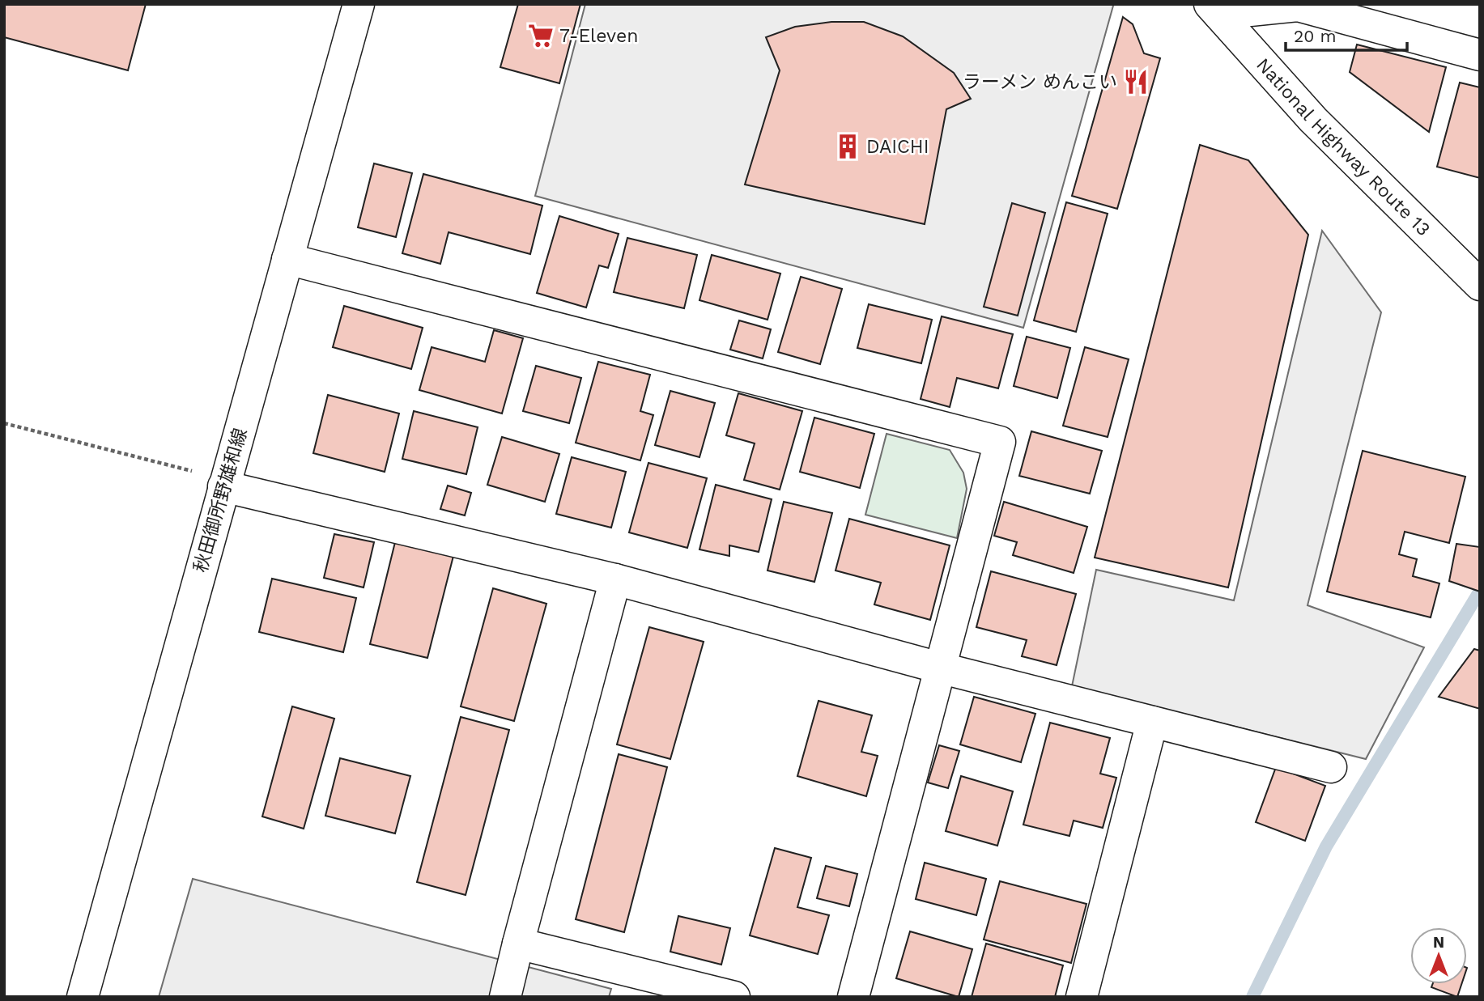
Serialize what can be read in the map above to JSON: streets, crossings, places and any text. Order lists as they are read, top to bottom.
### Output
{
  "streets": {
    "main road": ["National Highway Route 13", "秋田御所野雄和線"]
  },
  "places": {
    "supermarket": ["7-Eleven"],
    "restaurant": ["ラーメン めんこい"],
    "building": ["DAICHI"]
  },
  "scale_bar": "20 m",
  "north": "top"
}
